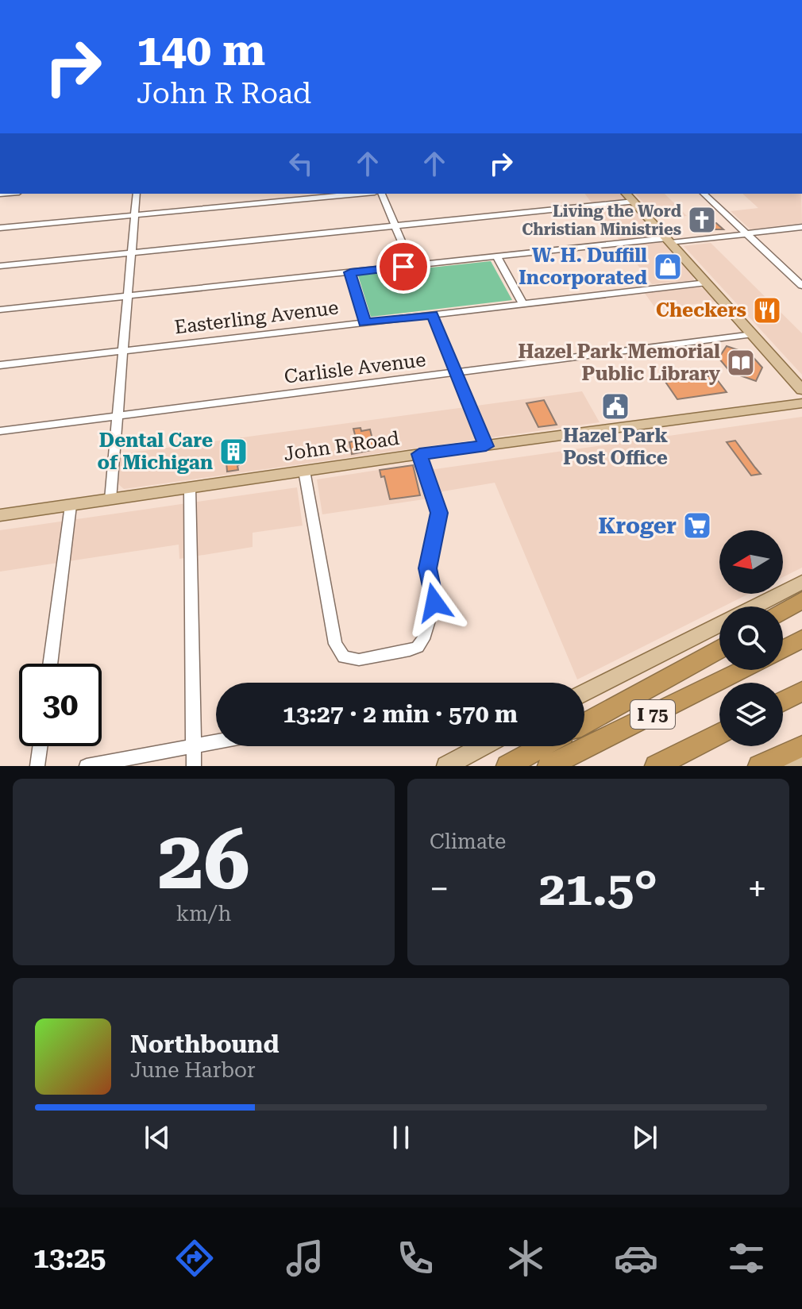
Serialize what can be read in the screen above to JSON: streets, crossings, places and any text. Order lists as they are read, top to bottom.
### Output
{
  "streets": {
    "highway": ["I 75"],
    "main road": ["John R Road"],
    "street": ["Easterling Avenue", "Carlisle Avenue"]
  },
  "places": {
    "church": ["Living the Word Christian Ministries"],
    "shop": ["W. H. Duffill Incorporated"],
    "restaurant": ["Checkers"],
    "library": ["Hazel Park Memorial Public Library"],
    "public building": ["Hazel Park Post Office"],
    "building": ["Dental Care of Michigan"],
    "supermarket": ["Kroger"]
  },
  "north": "left",
  "page": {
    "turn": ["140 m", "John R Road"],
    "limit": "30",
    "trip": "13:27 · 2 min · 570 m",
    "tile": [
      ["26", "km/h"],
      "Climate"
    ],
    "heat": ["−", "21.5°", "+"],
    "song": ["Northbound", "June Harbor"],
    "tabs": "13:25"
  }
}
